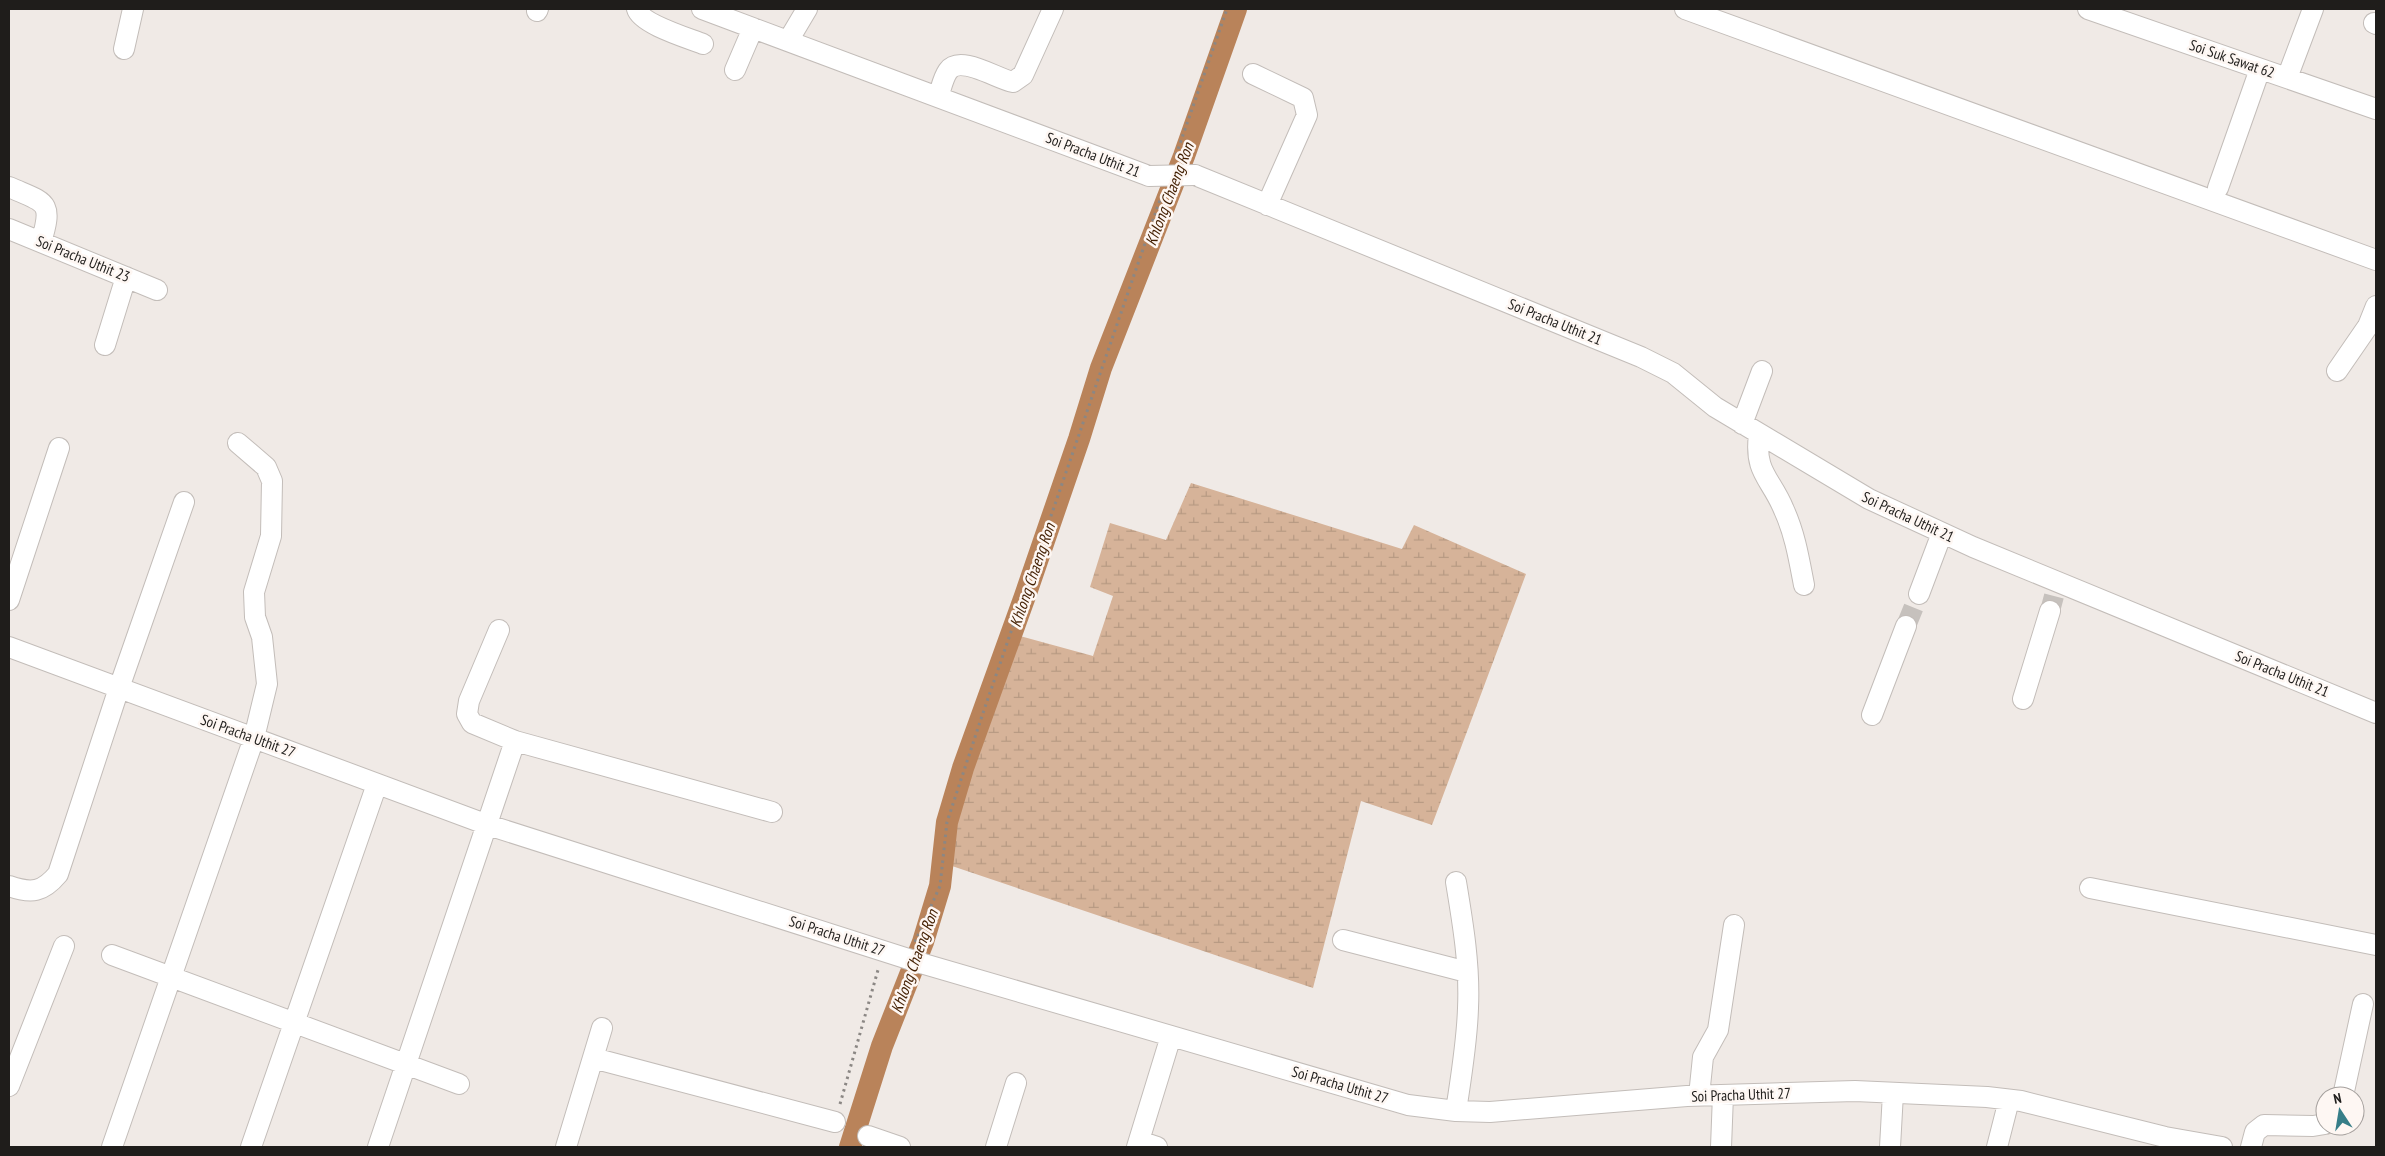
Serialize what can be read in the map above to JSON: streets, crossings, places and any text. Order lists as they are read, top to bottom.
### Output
{
  "streets": {
    "street": [
      "Soi Suk Sawat 62",
      "Soi Pracha Uthit 21",
      "Soi Pracha Uthit 23",
      "Soi Pracha Uthit 27"
    ]
  },
  "water": ["Khlong Chaeng Ron"],
  "north": "top"
}
